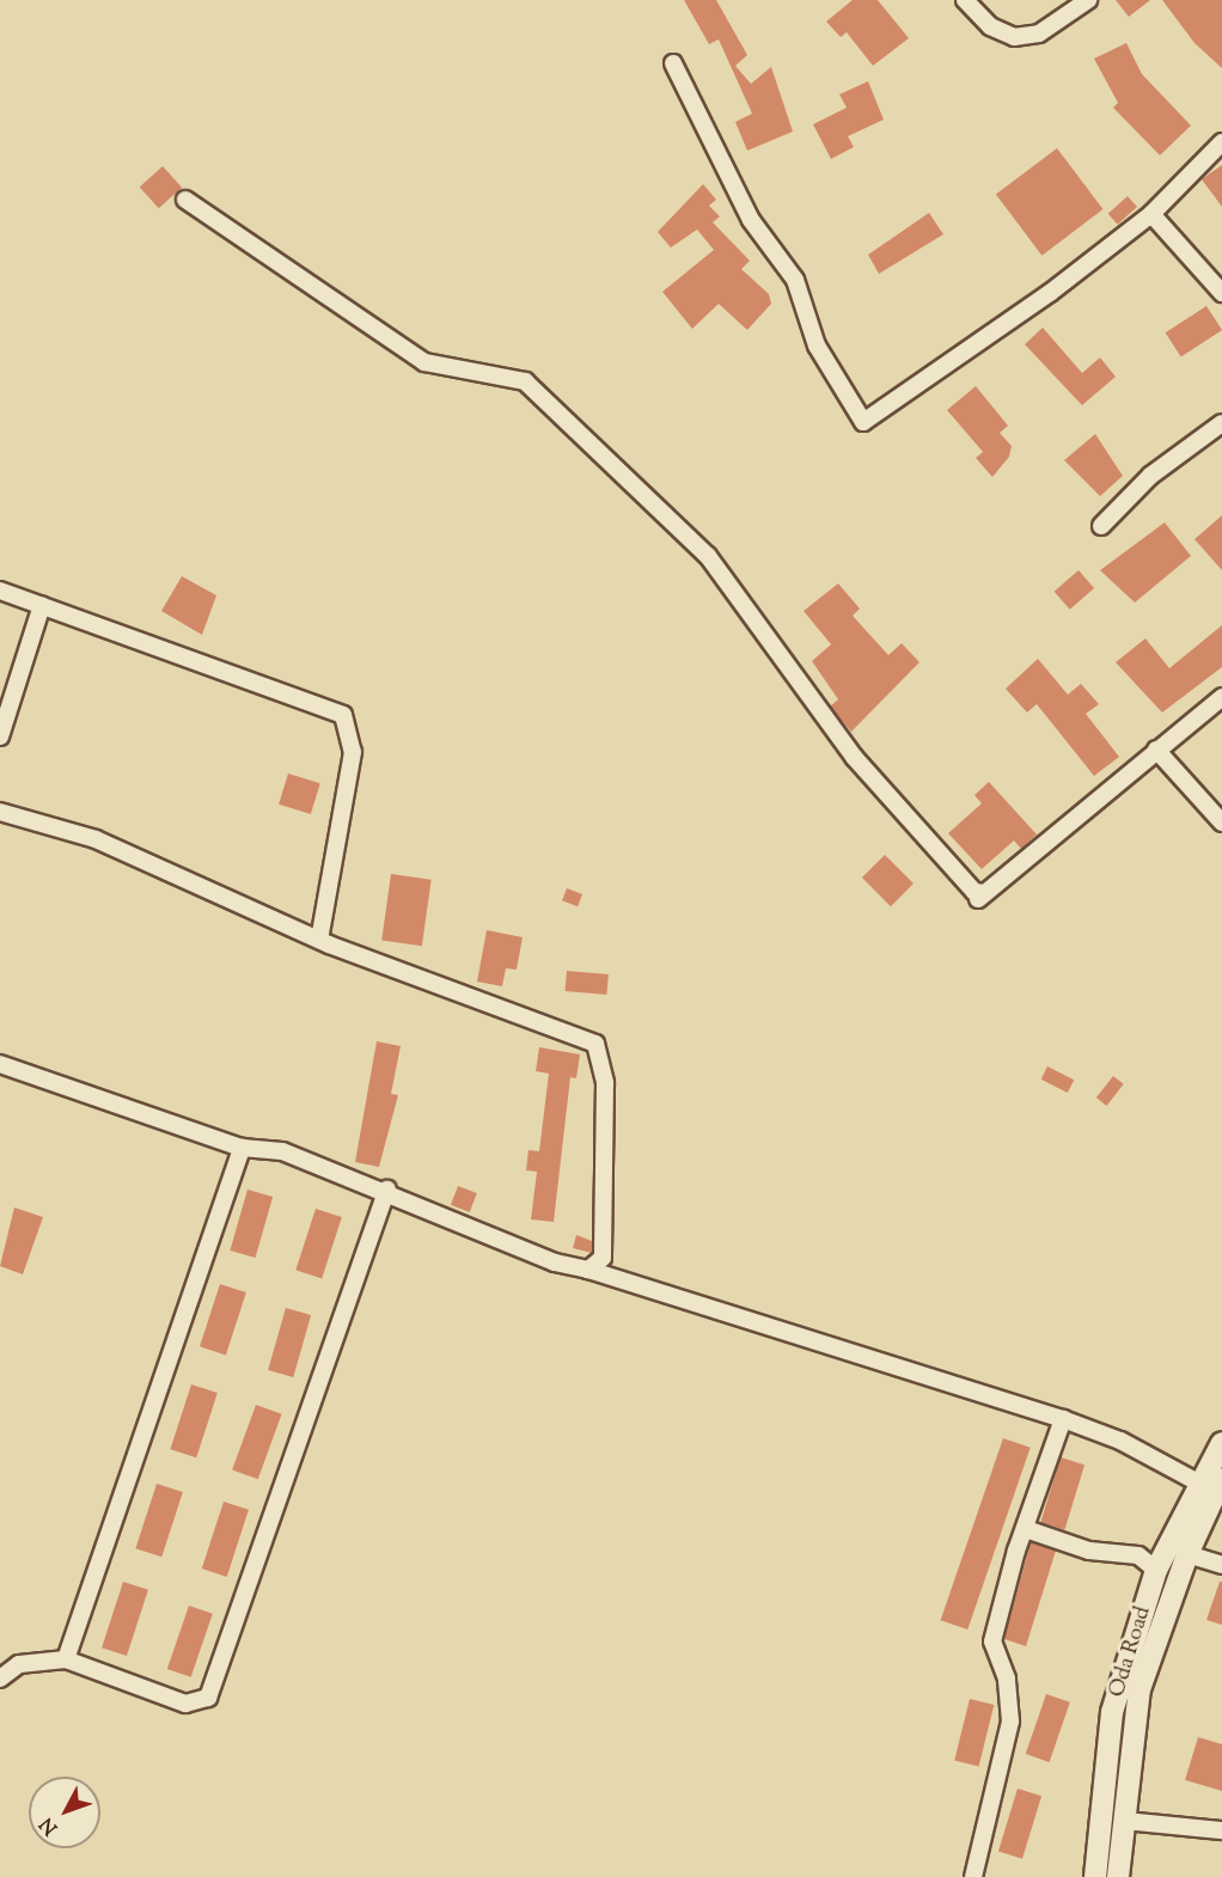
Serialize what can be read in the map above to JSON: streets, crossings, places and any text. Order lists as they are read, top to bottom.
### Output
{
  "streets": {
    "street": ["Oda Road"]
  },
  "north": "bottom left"
}
